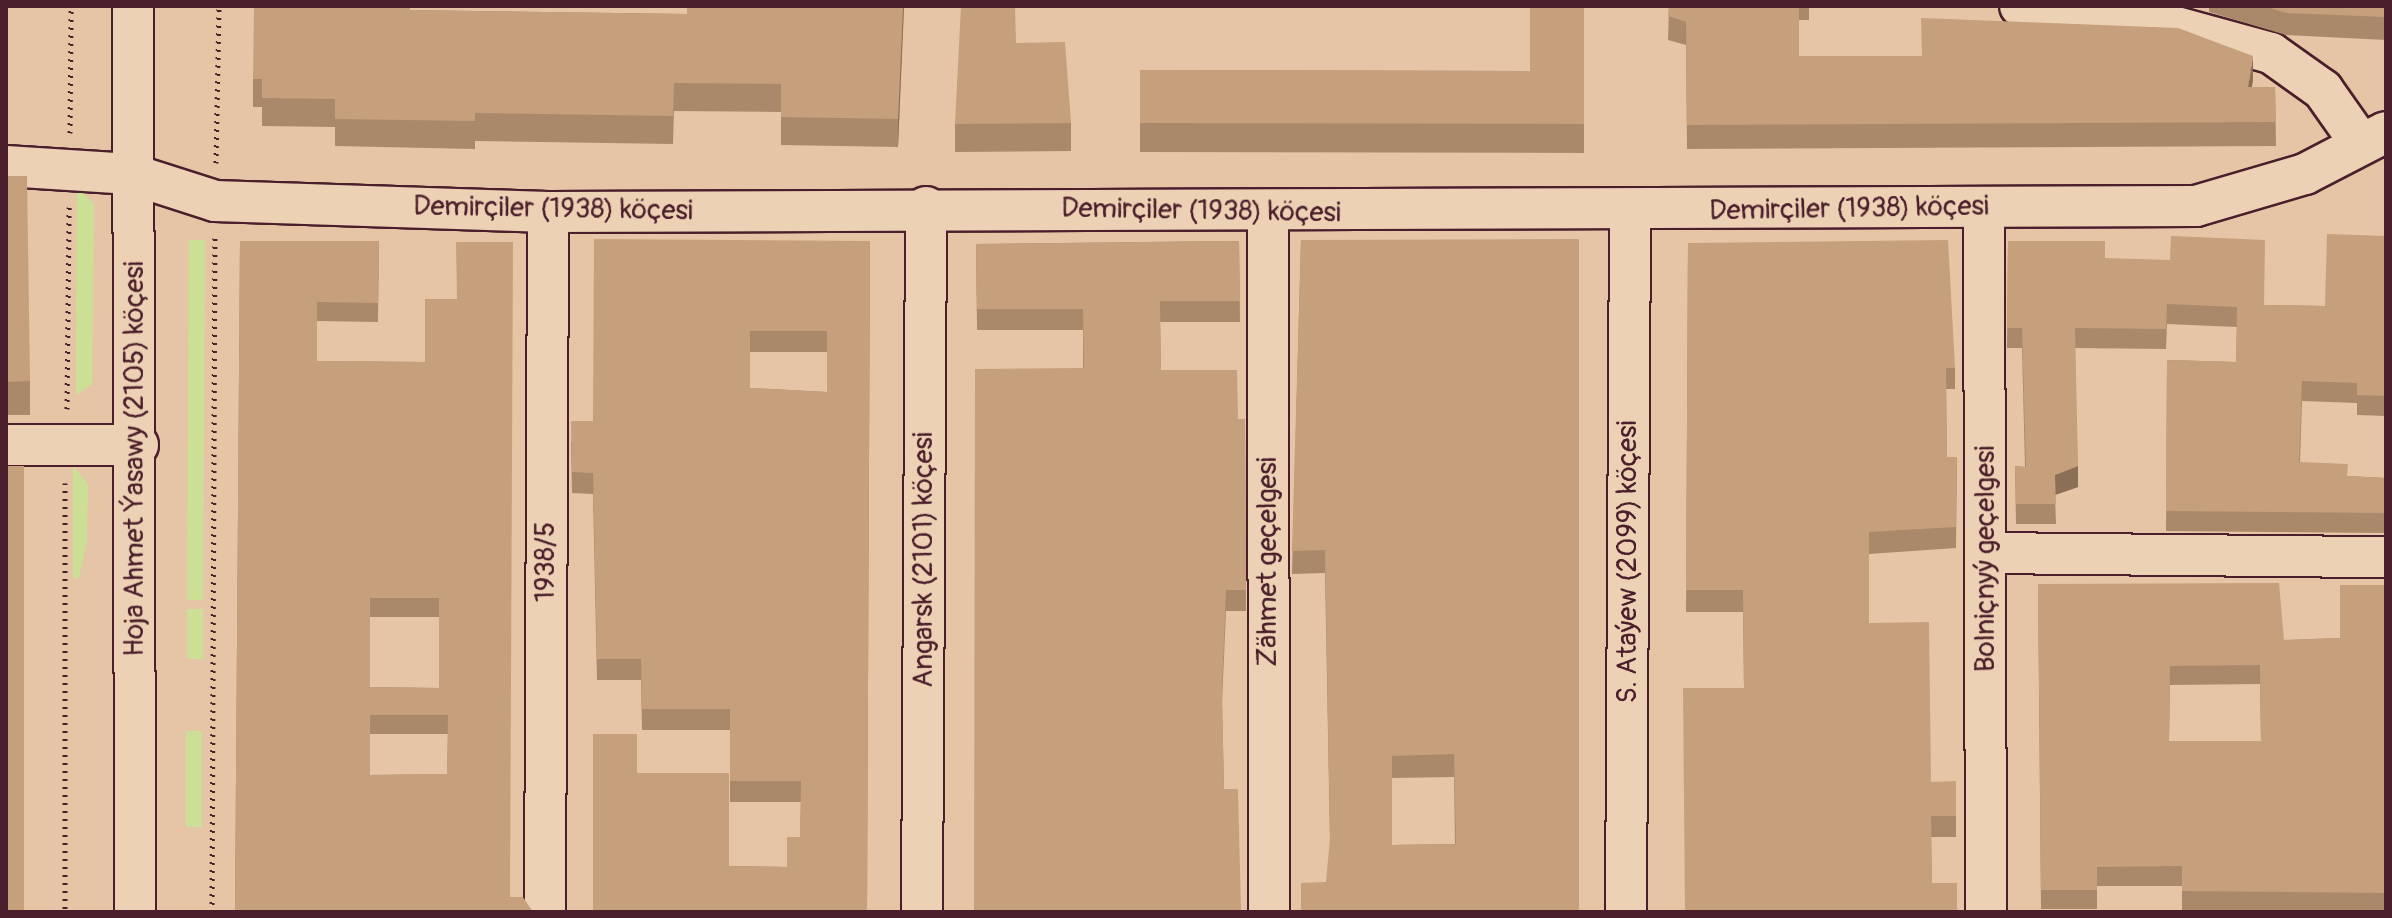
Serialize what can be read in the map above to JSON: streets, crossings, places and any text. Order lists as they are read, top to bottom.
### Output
{
  "streets": {
    "street": [
      "Demirçiler (1938) köçesi",
      "Hoja Ahmet Ýasawy (2105) köçesi",
      "Bolniçnyý geçelgesi",
      "Angarsk (2101) köçesi",
      "1938/5",
      "Zähmet geçelgesi",
      "S. Ataýew (2099) köçesi"
    ]
  },
  "crossings": [
    ["Demirçiler (1938) köçesi", "Hoja Ahmet Ýasawy (2105) köçesi"],
    ["Demirçiler (1938) köçesi", "Bolniçnyý geçelgesi"],
    ["Demirçiler (1938) köçesi", "Angarsk (2101) köçesi"],
    ["Demirçiler (1938) köçesi", "1938/5"],
    ["Demirçiler (1938) köçesi", "Zähmet geçelgesi"],
    ["Demirçiler (1938) köçesi", "S. Ataýew (2099) köçesi"]
  ]
}
